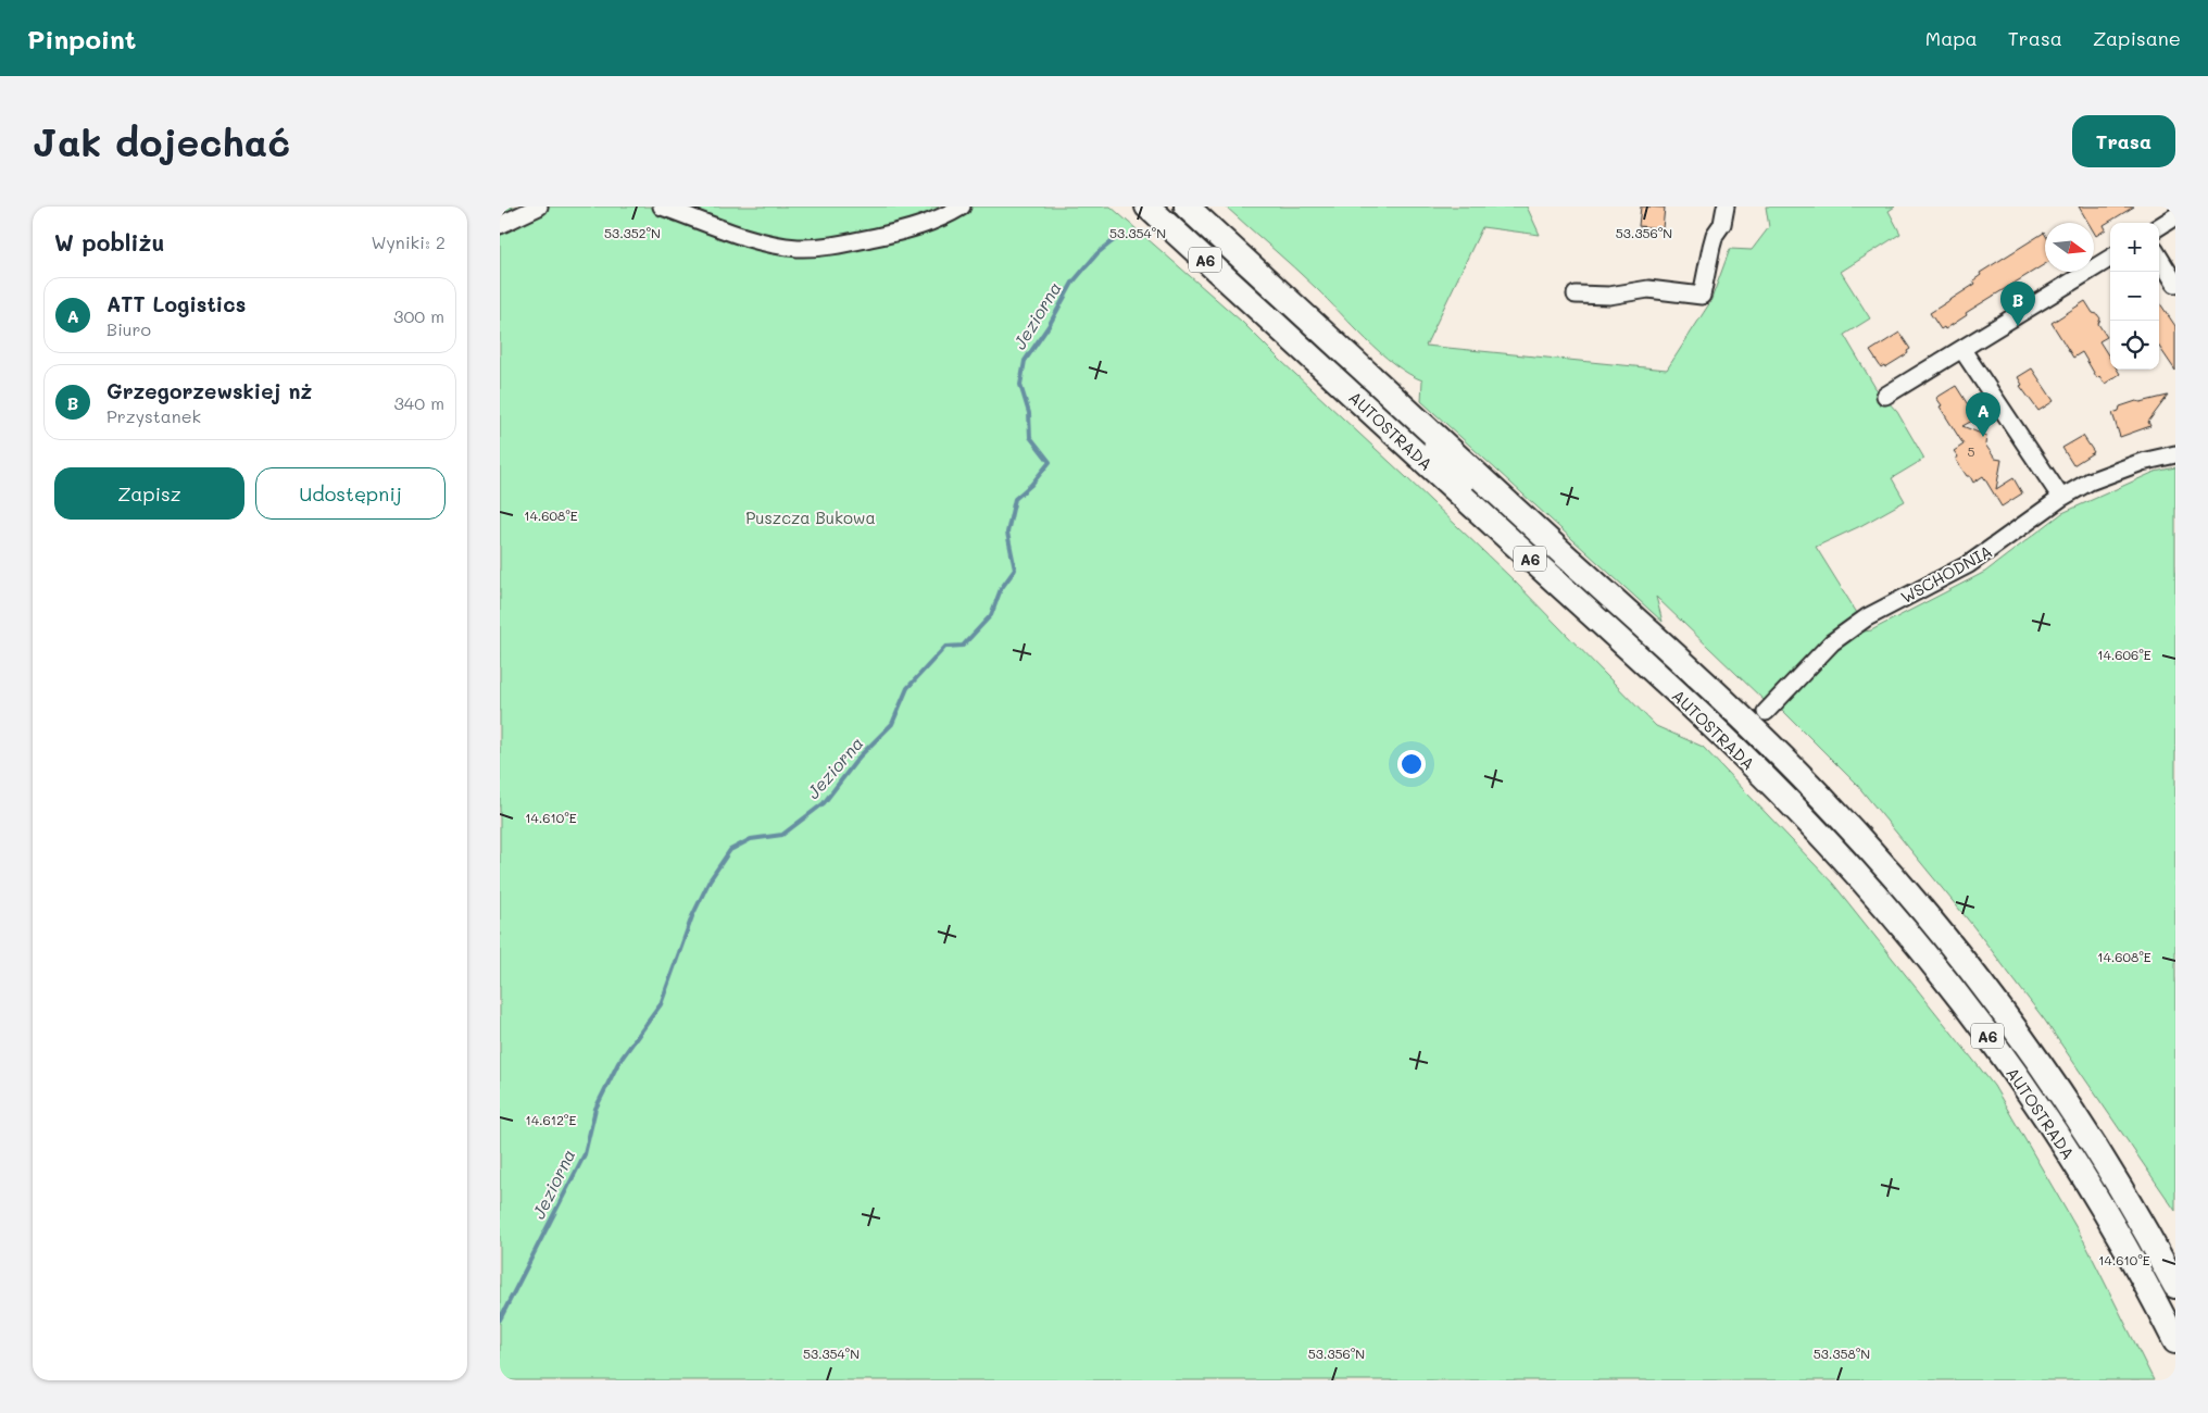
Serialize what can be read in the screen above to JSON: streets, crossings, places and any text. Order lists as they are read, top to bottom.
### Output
{
  "streets": {
    "highway": ["A6", "AUTOSTRADA"],
    "street": ["WSCHODNIA"]
  },
  "water": ["Jeziorna"],
  "parks": ["Puszcza Bukowa"],
  "house_numbers": ["5"],
  "north": "right",
  "page": {
    "header": "Pinpoint",
    "nav": ["Mapa", "Trasa", "Zapisane"],
    "buttons": [
      "Trasa",
      ["Zapisz", "Udostępnij"]
    ],
    "title": "Jak dojechać",
    "heading": ["W pobliżu", "Wyniki: 2"],
    "map_buttons": ["+", "−"],
    "list": [
      {
        "mark": "A",
        "name": "ATT Logistics",
        "note": "Biuro",
        "value": "300 m"
      },
      {
        "mark": "B",
        "name": "Grzegorzewskiej nż",
        "note": "Przystanek",
        "value": "340 m"
      }
    ],
    "pins": ["B", "A"]
  },
  "coordinates": [
    "53.352°N",
    "53.354°N",
    "53.356°N",
    "14.608°E",
    "14.606°E",
    "14.610°E",
    "14.612°E",
    "53.358°N"
  ]
}
